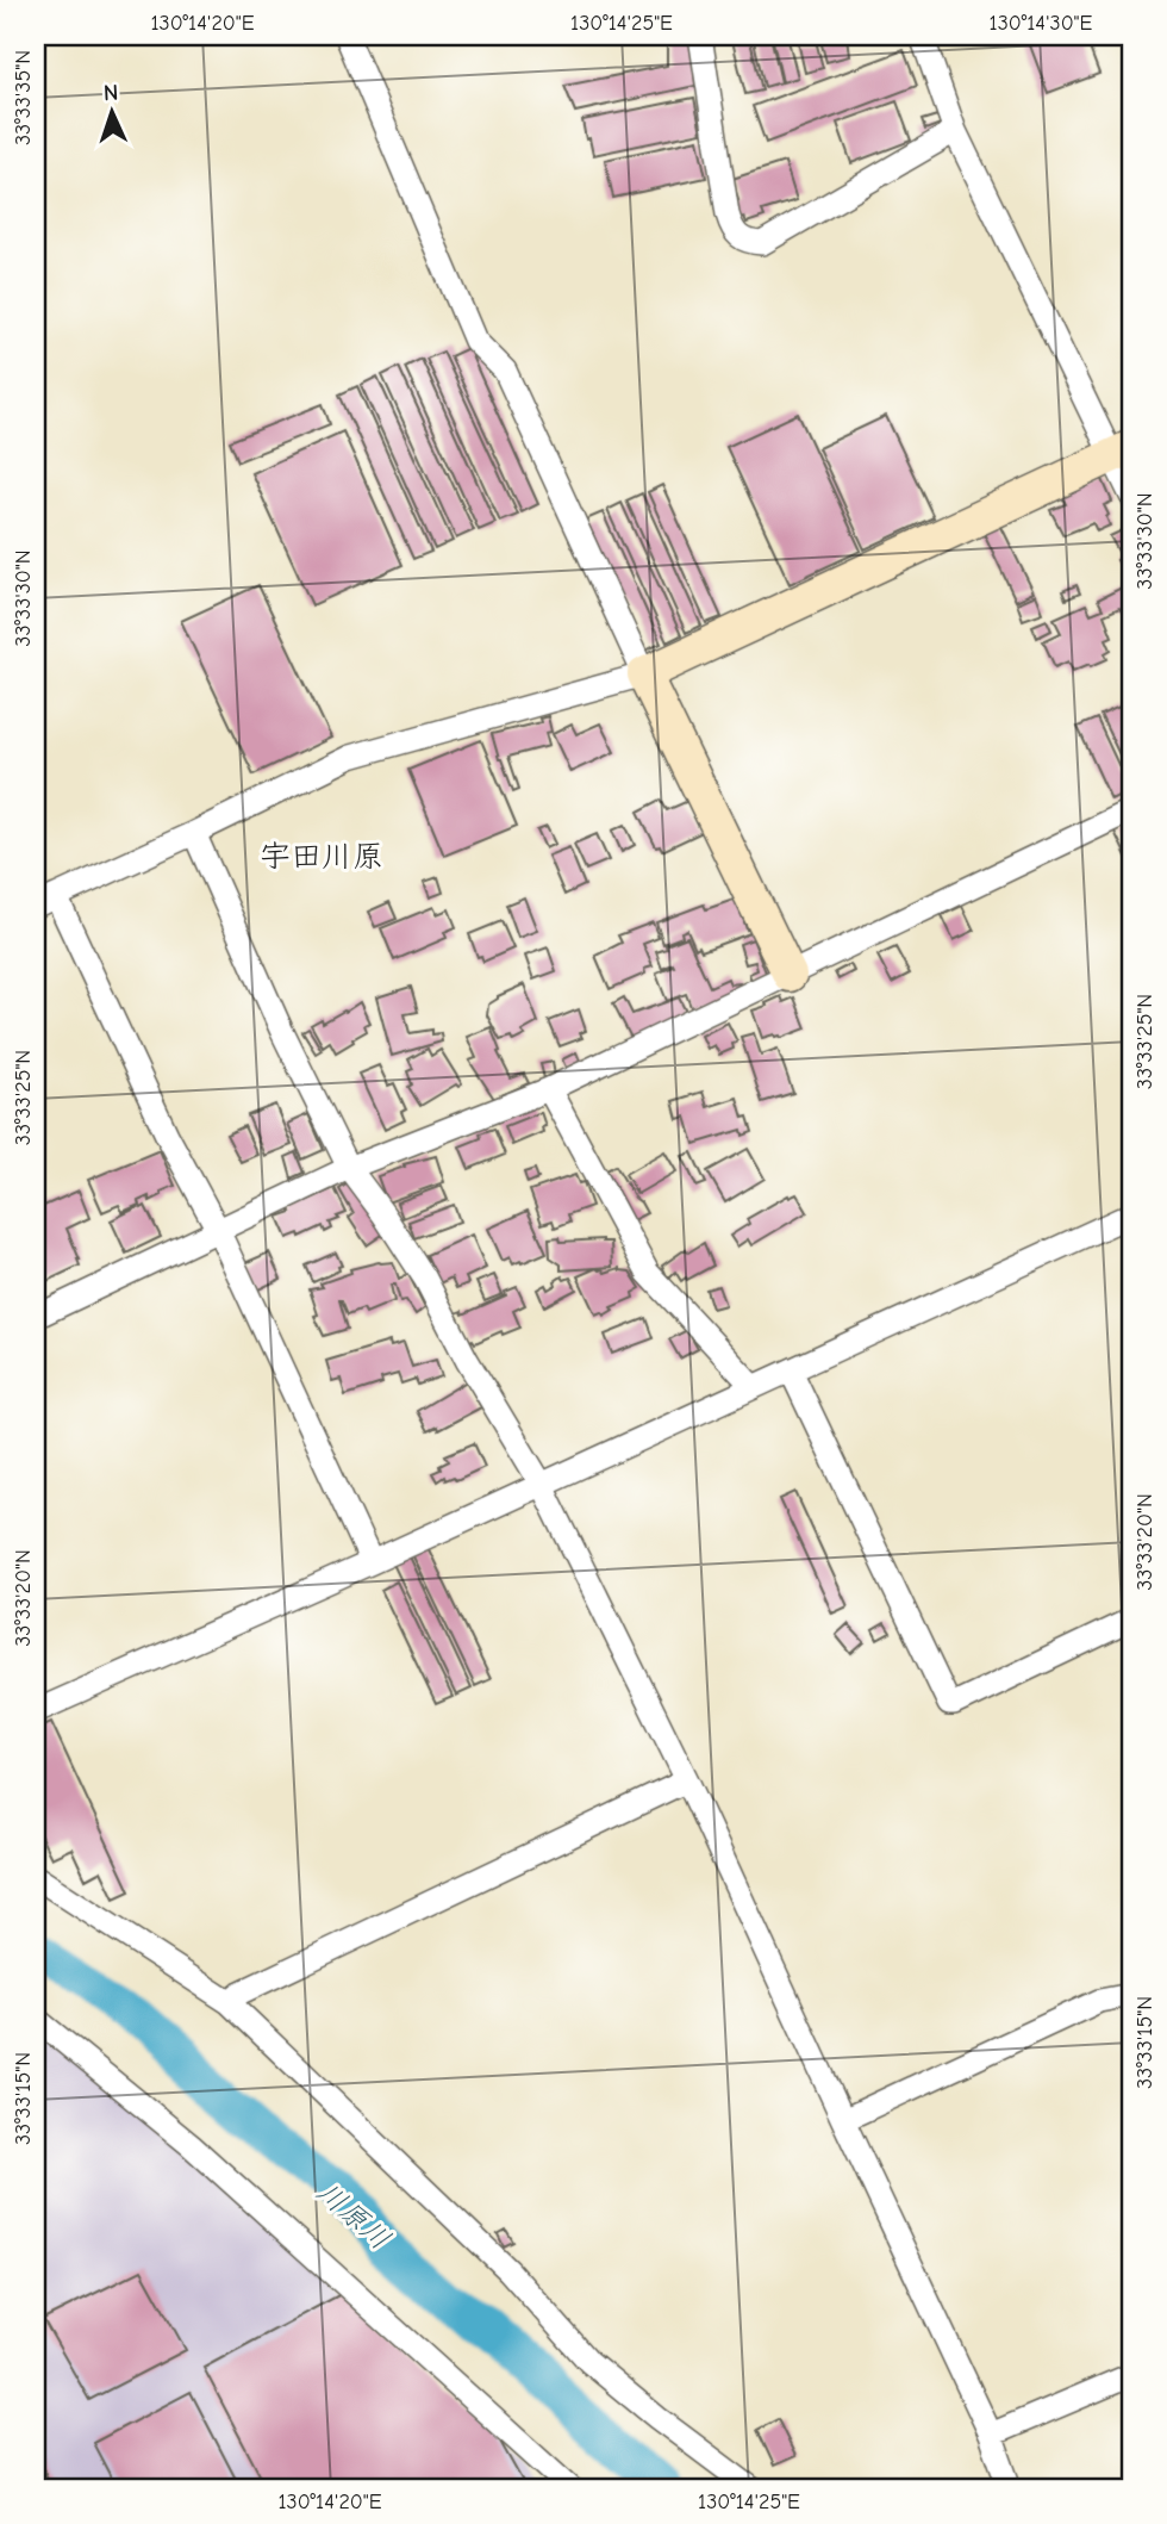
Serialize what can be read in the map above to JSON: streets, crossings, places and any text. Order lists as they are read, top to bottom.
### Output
{
  "districts": ["宇田川原"],
  "water": ["川原川"],
  "north": "top",
  "coordinates": [
    "130°14'20\"E",
    "130°14'25\"E",
    "130°14'30\"E",
    "33°33'35\"N",
    "33°33'30\"N",
    "33°33'25\"N",
    "33°33'20\"N",
    "33°33'15\"N"
  ]
}
